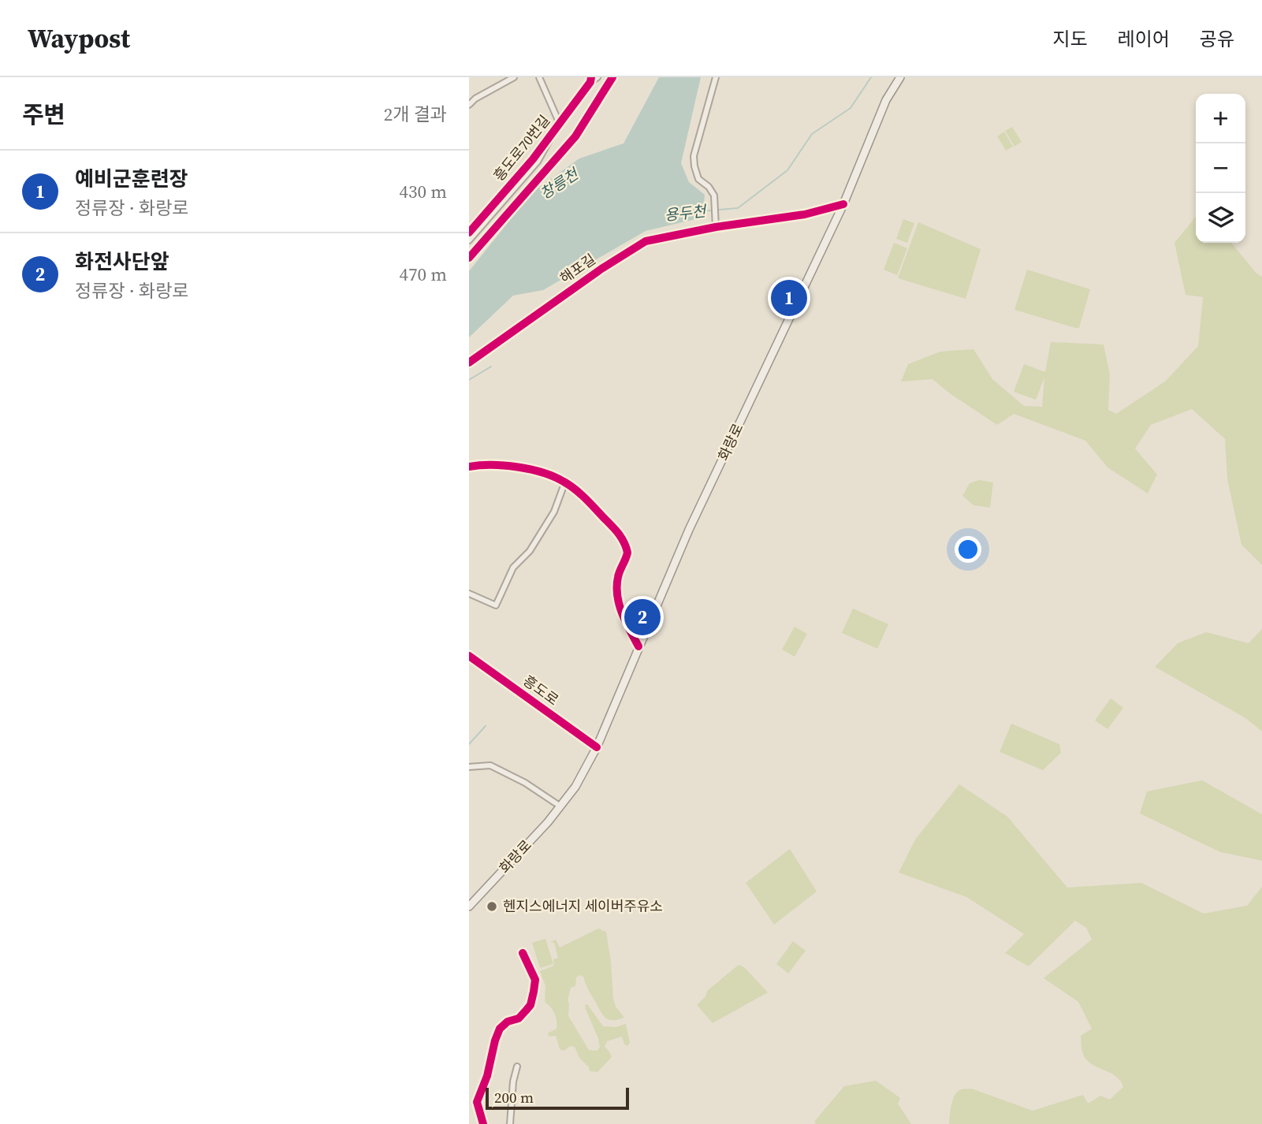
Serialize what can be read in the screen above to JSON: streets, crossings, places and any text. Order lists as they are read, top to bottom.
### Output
{
  "streets": {
    "main road": ["화랑로"],
    "street": ["흥도로70번길", "해포길", "흥도로"]
  },
  "crossings": [
    ["해포길", "화랑로"],
    ["화랑로", "흥도로"]
  ],
  "water": ["창릉천", "용두천"],
  "places": ["헨지스에너지 세이버주유소"],
  "scale_bar": "200 m",
  "page": {
    "header": "Waypost",
    "nav": ["지도", "레이어", "공유"],
    "heading": ["주변", "2개 결과"],
    "map_buttons": ["+", "−"],
    "list": [
      {
        "mark": "1",
        "name": "예비군훈련장",
        "note": "정류장 · 화랑로",
        "value": "430 m"
      },
      {
        "mark": "2",
        "name": "화전사단앞",
        "note": "정류장 · 화랑로",
        "value": "470 m"
      }
    ],
    "pins": ["1", "2"],
    "scale": "200 m"
  }
}
